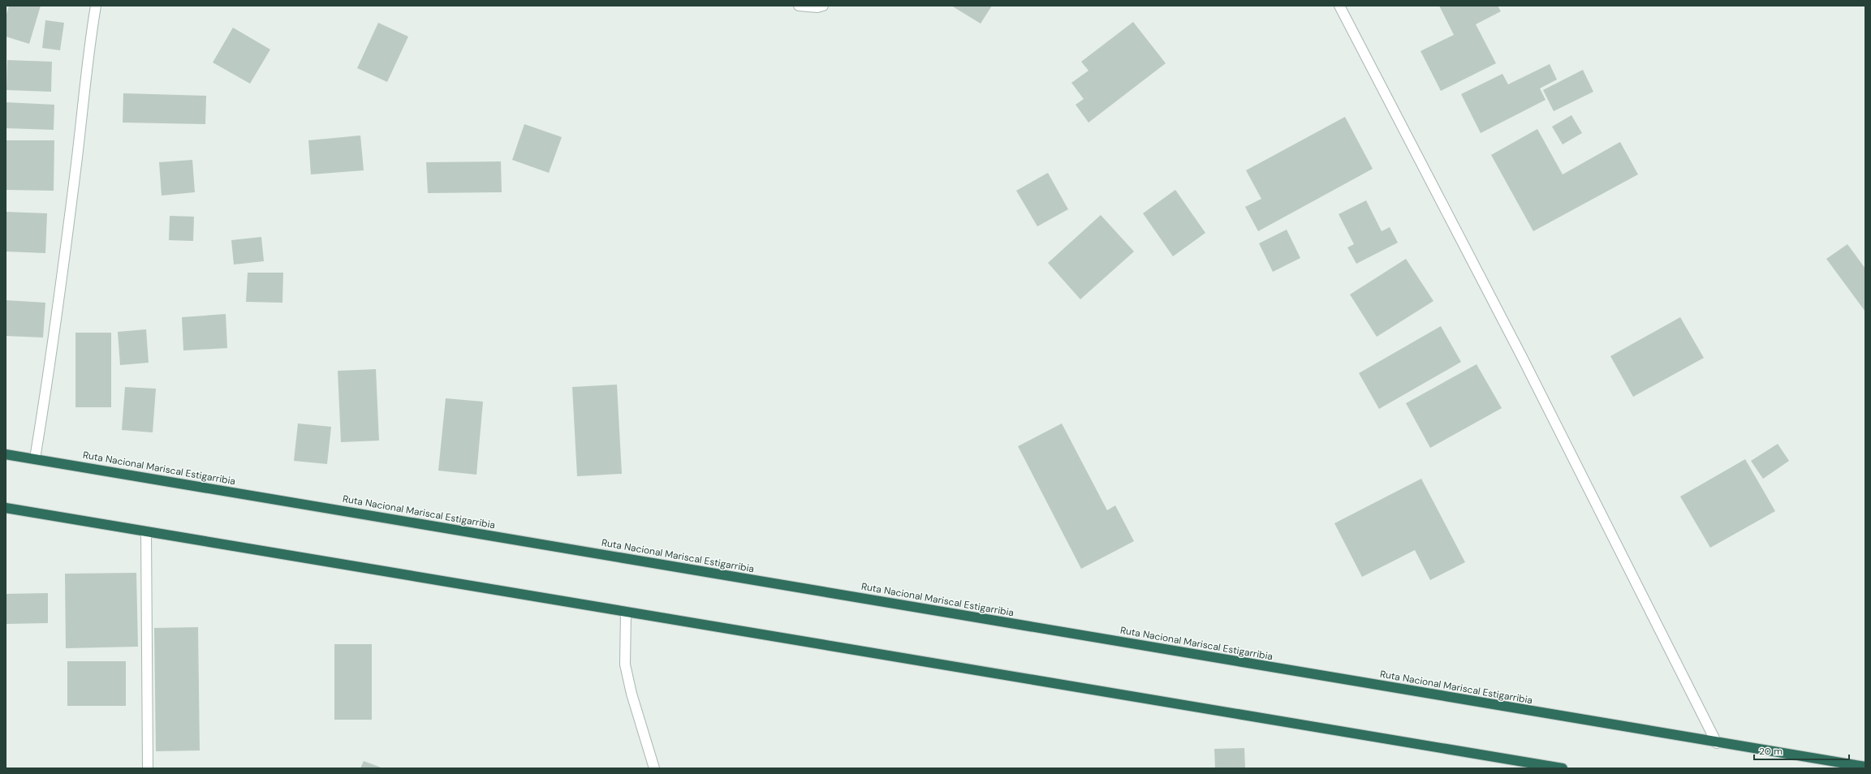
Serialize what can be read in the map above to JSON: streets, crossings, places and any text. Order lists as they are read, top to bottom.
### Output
{
  "streets": {
    "highway": ["Ruta Nacional Mariscal Estigarribia"]
  },
  "scale_bar": "20 m"
}
